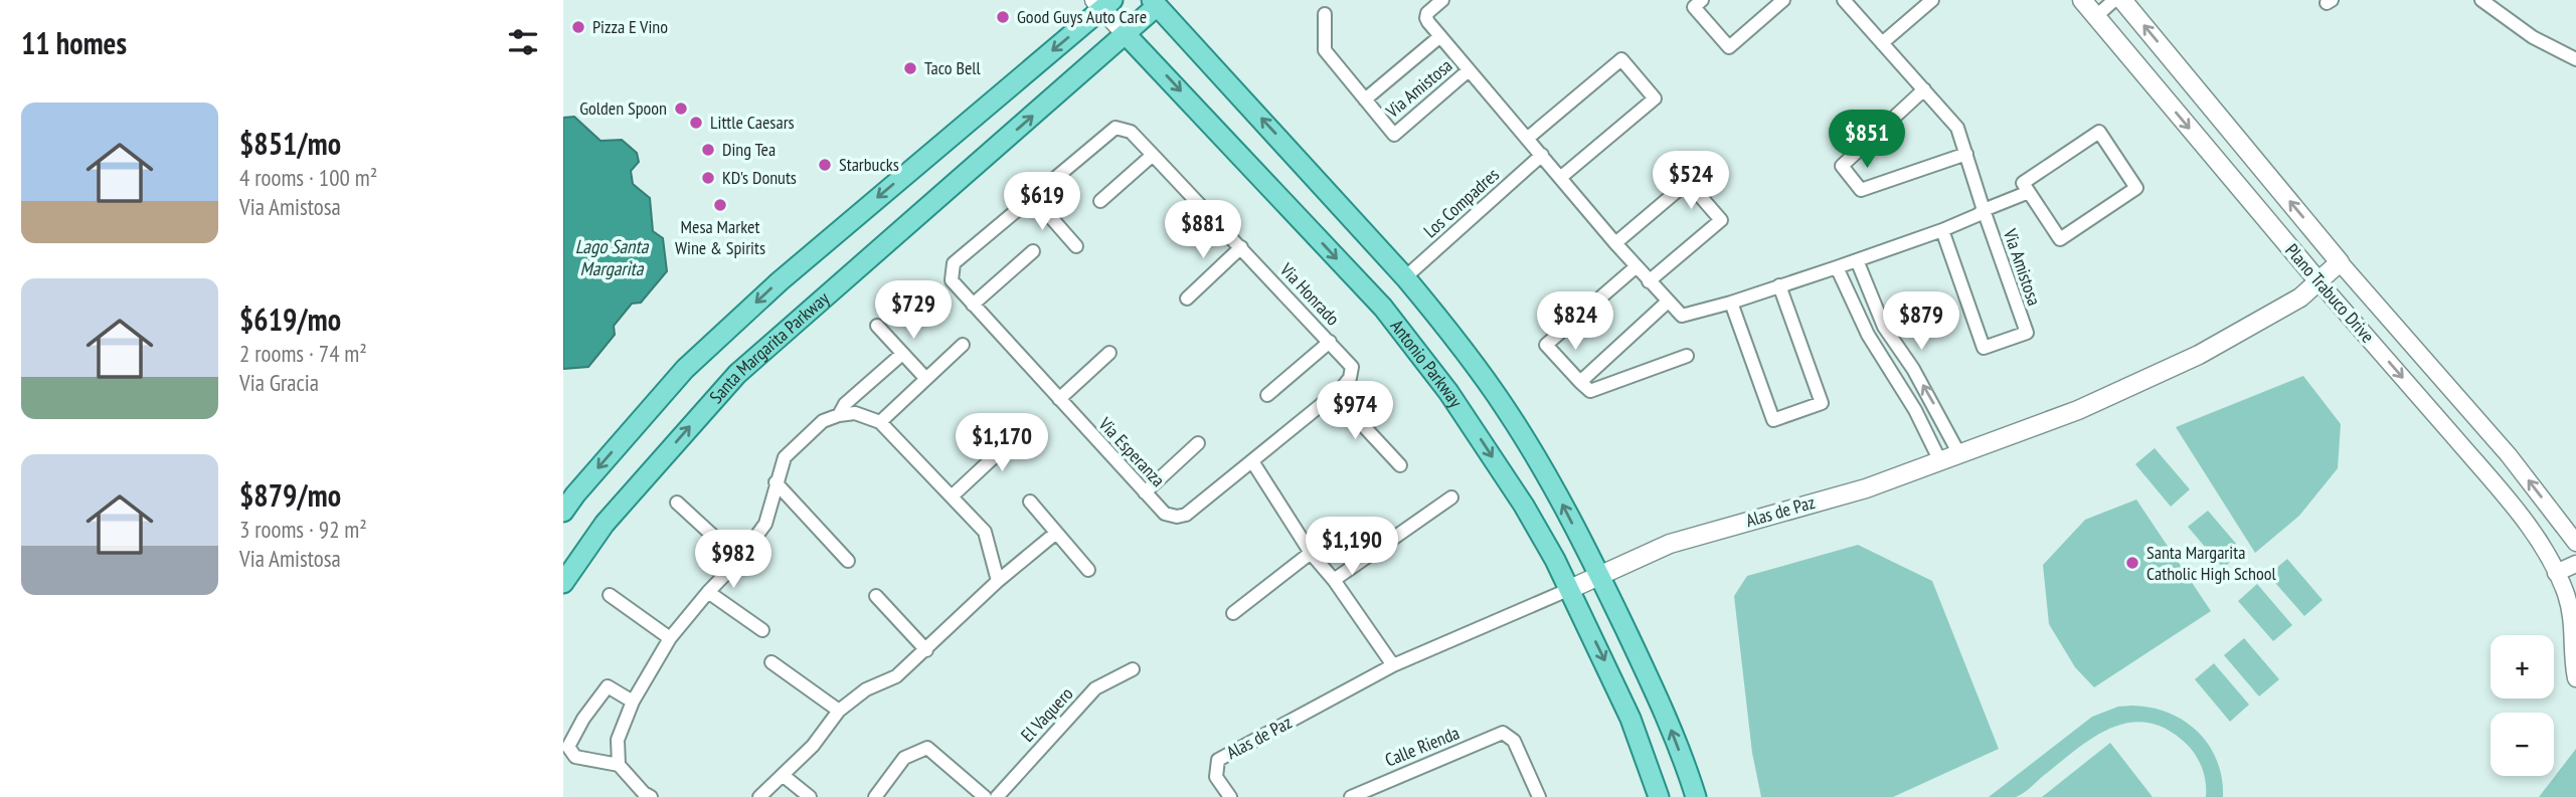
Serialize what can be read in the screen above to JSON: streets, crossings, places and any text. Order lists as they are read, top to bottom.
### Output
{
  "streets": {
    "main road": [
      "Plano Trabuco Drive",
      "Santa Margarita Parkway",
      "Antonio Parkway",
      "Alas de Paz"
    ],
    "street": [
      "Via Amistosa",
      "Los Compadres",
      "Via Honrado",
      "Via Esperanza",
      "El Vaquero",
      "Calle Rienda"
    ]
  },
  "crossings": [
    ["Via Amistosa", "Los Compadres"],
    ["Plano Trabuco Drive", "Alas de Paz"],
    ["Via Honrado", "Via Esperanza"],
    ["Santa Margarita Parkway", "Antonio Parkway"],
    ["Antonio Parkway", "Alas de Paz"]
  ],
  "water": ["Lago Santa Margarita"],
  "places": [
    "Good Guys Auto Care",
    "Pizza E Vino",
    "Taco Bell",
    "Golden Spoon",
    "Little Caesars",
    "Ding Tea",
    "Starbucks",
    "KD's Donuts",
    "Mesa Market Wine & Spirits",
    "Santa Margarita Catholic High School"
  ],
  "page": {
    "heading": "11 homes",
    "list": [
      {
        "name": "$851/mo",
        "note": "4 rooms · 100 m² · Via Amistosa"
      },
      {
        "name": "$619/mo",
        "note": "2 rooms · 74 m² · Via Gracia"
      },
      {
        "name": "$879/mo",
        "note": "3 rooms · 92 m² · Via Amistosa"
      }
    ],
    "price": [
      "$851",
      "$524",
      "$619",
      "$881",
      "$729",
      "$824",
      "$879",
      "$974",
      "$1,170",
      "$1,190",
      "$982"
    ],
    "map_buttons": ["+", "−"]
  }
}
